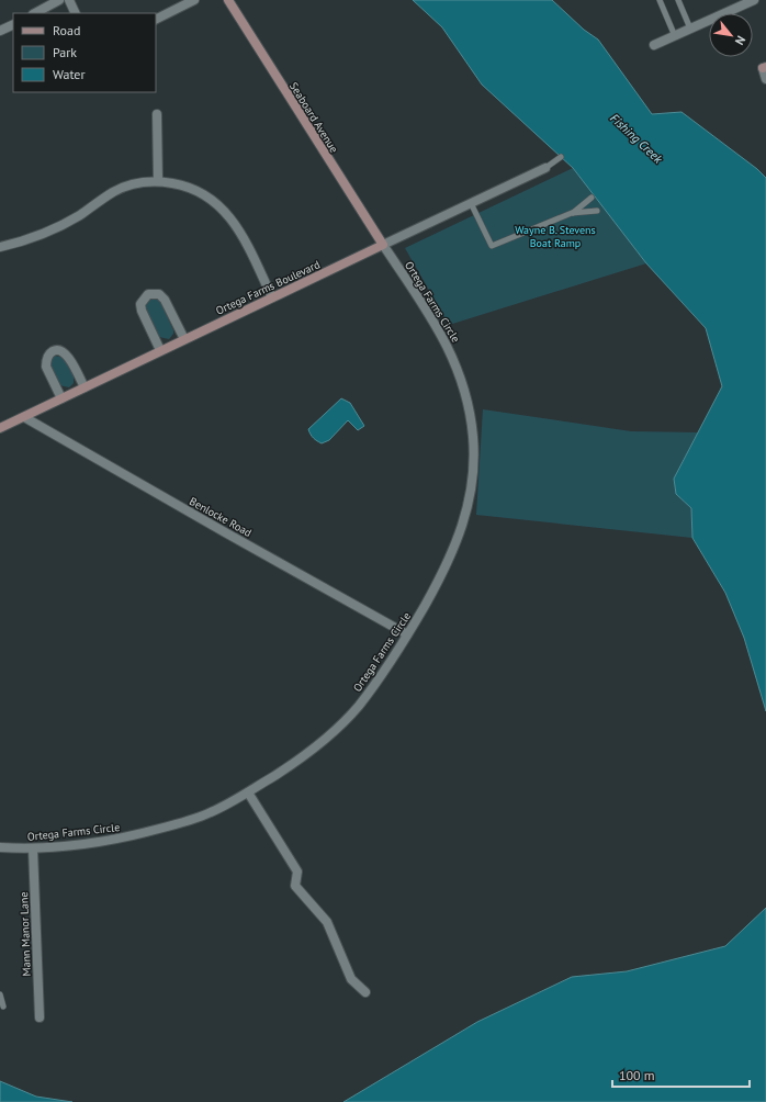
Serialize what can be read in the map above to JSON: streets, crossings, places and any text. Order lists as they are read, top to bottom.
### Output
{
  "streets": {
    "street": [
      "Seaboard Avenue",
      "Ortega Farms Boulevard",
      "Ortega Farms Circle",
      "Benlocke Road",
      "Mann Manor Lane"
    ]
  },
  "crossings": [
    ["Seaboard Avenue", "Ortega Farms Boulevard"],
    ["Seaboard Avenue", "Ortega Farms Circle"],
    ["Ortega Farms Boulevard", "Ortega Farms Circle"],
    ["Ortega Farms Boulevard", "Benlocke Road"],
    ["Ortega Farms Circle", "Benlocke Road"],
    ["Ortega Farms Circle", "Mann Manor Lane"]
  ],
  "water": ["Fishing Creek"],
  "parks": ["Wayne B. Stevens Boat Ramp"],
  "legend": ["Road", "Park", "Water"],
  "scale_bar": "100 m",
  "north": "bottom right"
}
